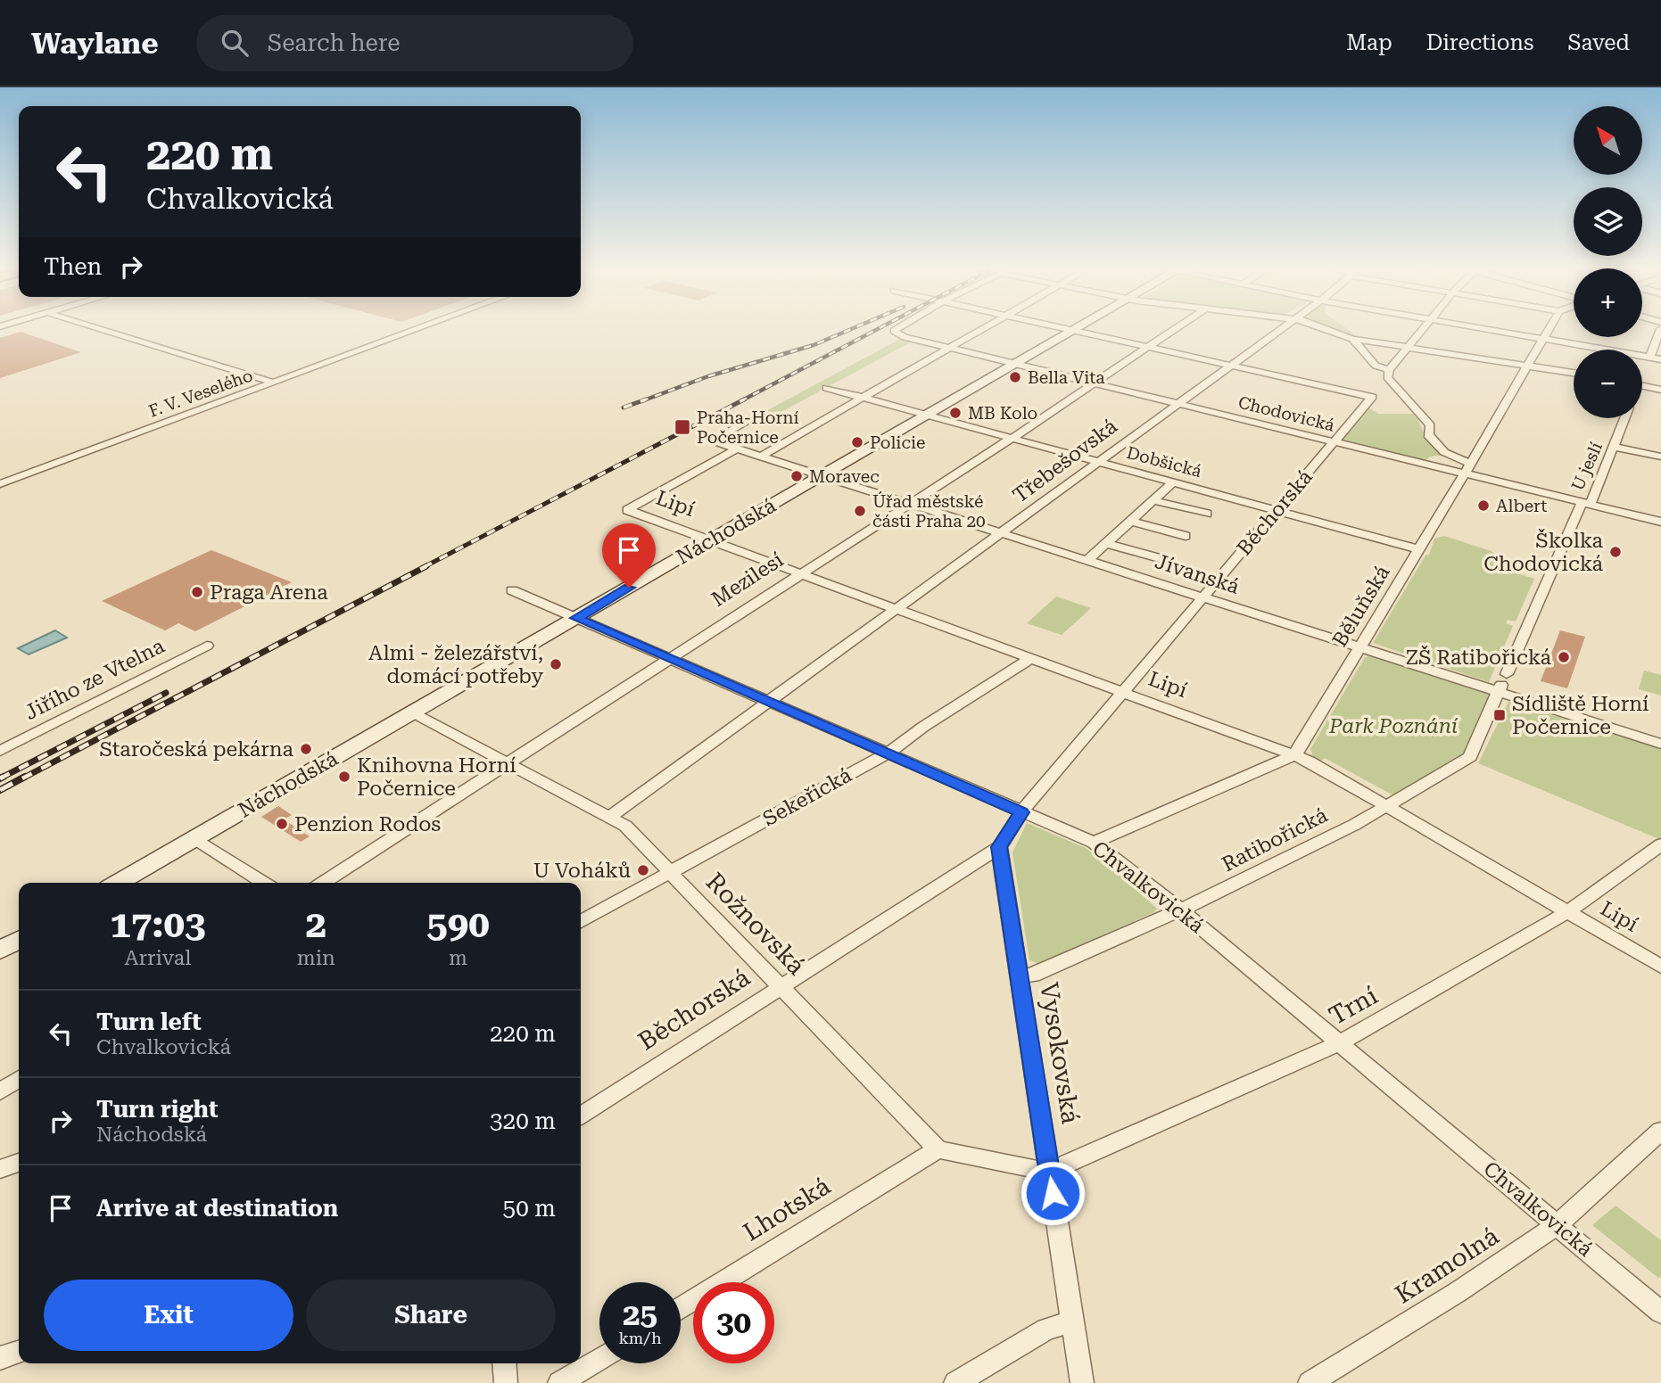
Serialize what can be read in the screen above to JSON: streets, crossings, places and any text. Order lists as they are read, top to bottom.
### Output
{
  "streets": {
    "main road": ["Náchodská"],
    "street": [
      "F. V. Veselého",
      "Chodovická",
      "Třebešovská",
      "Dobšická",
      "U jeslí",
      "Lipí",
      "Běchorská",
      "Jívanská",
      "Mezilesí",
      "Běluňská",
      "Jiřího ze Vtelna",
      "Sekeřická",
      "Ratibořická",
      "Chvalkovická",
      "Rožnovská",
      "Trní",
      "Vysokovská",
      "Lhotská",
      "Kramolná"
    ]
  },
  "crossings": [
    ["Chodovická", "Třebešovská"],
    ["Chodovická", "U jeslí"],
    ["Chodovická", "Běchorská"],
    ["Chodovická", "Náchodská"],
    ["Chodovická", "Mezilesí"],
    ["Chodovická", "Běluňská"],
    ["Chodovická", "Ratibořická"],
    ["Třebešovská", "Dobšická"],
    ["Třebešovská", "Lipí"],
    ["Třebešovská", "Běchorská"],
    ["Třebešovská", "Jívanská"],
    ["Třebešovská", "Chvalkovická"],
    ["Třebešovská", "Rožnovská"],
    ["Dobšická", "Běchorská"],
    ["Dobšická", "Náchodská"],
    ["Dobšická", "Mezilesí"],
    ["Dobšická", "Běluňská"],
    ["U jeslí", "Ratibořická"],
    ["Lipí", "Běchorská"],
    ["Lipí", "Náchodská"],
    ["Lipí", "Jívanská"],
    ["Lipí", "Mezilesí"],
    ["Lipí", "Běluňská"],
    ["Lipí", "Sekeřická"],
    ["Lipí", "Ratibořická"],
    ["Lipí", "Trní"],
    ["Běchorská", "Jívanská"],
    ["Běchorská", "Chvalkovická"],
    ["Běchorská", "Rožnovská"],
    ["Běchorská", "Vysokovská"],
    ["Náchodská", "Jívanská"],
    ["Náchodská", "Chvalkovická"],
    ["Náchodská", "Rožnovská"],
    ["Jívanská", "Mezilesí"],
    ["Jívanská", "Běluňská"],
    ["Jívanská", "Ratibořická"],
    ["Mezilesí", "Chvalkovická"],
    ["Mezilesí", "Rožnovská"],
    ["Sekeřická", "Chvalkovická"],
    ["Sekeřická", "Rožnovská"],
    ["Ratibořická", "Chvalkovická"],
    ["Ratibořická", "Vysokovská"],
    ["Chvalkovická", "Trní"],
    ["Chvalkovická", "Kramolná"],
    ["Rožnovská", "Lhotská"],
    ["Trní", "Vysokovská"]
  ],
  "parks": ["Park Poznání"],
  "places": {
    "other": [
      "Bella Vita",
      "MB Kolo",
      "Policie",
      "Moravec",
      "Albert",
      "Úřad městské části Praha 20",
      "Školka Chodovická",
      "Praga Arena",
      "ZŠ Ratibořická",
      "Almi - železářství, domácí potřeby",
      "Staročeská pekárna",
      "Knihovna Horní Počernice",
      "Penzion Rodos",
      "U Voháků"
    ],
    "transit": ["Praha-Horní Počernice", "Sídliště Horní Počernice"]
  },
  "north": "top left",
  "page": {
    "header": "Waylane",
    "search": "Search here",
    "nav": ["Map", "Directions", "Saved"],
    "map_buttons": ["+", "−"],
    "turn": ["220 m", "Chvalkovická"],
    "then": "Then",
    "eta": [
      "17:03",
      "Arrival",
      "2",
      "min",
      "590",
      "m"
    ],
    "list": [
      {
        "name": "Turn left",
        "note": "Chvalkovická",
        "value": "220 m"
      },
      {
        "name": "Turn right",
        "note": "Náchodská",
        "value": "320 m"
      },
      {
        "name": "Arrive at destination",
        "value": "50 m"
      }
    ],
    "buttons": ["Exit", "Share"],
    "speed": "25 km/h",
    "limit": "30"
  }
}
